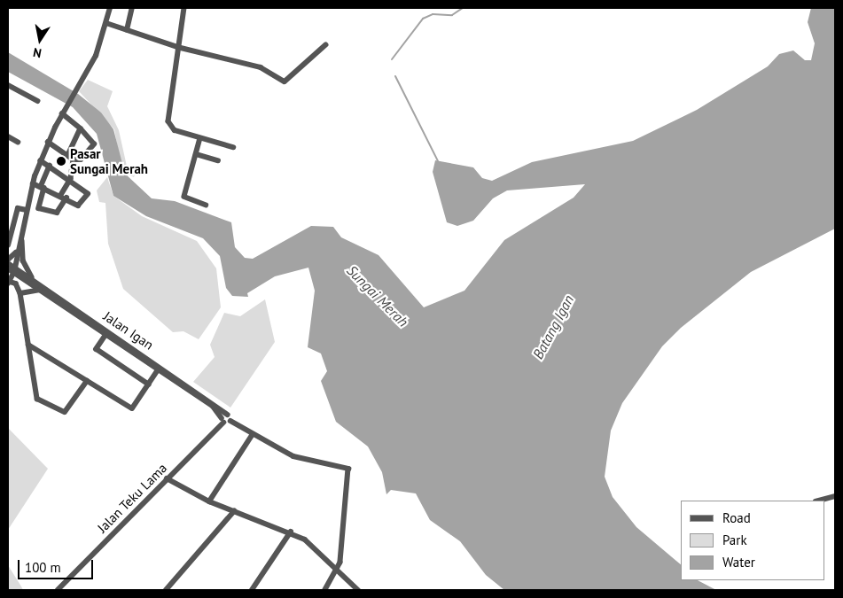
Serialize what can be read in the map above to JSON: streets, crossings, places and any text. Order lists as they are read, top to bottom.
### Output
{
  "streets": {
    "street": ["Jalan Igan", "Jalan Teku Lama"]
  },
  "crossings": [
    ["Jalan Igan", "Jalan Teku Lama"]
  ],
  "water": ["Sungai Merah", "Batang Igan"],
  "places": ["Pasar Sungai Merah"],
  "legend": ["Road", "Park", "Water"],
  "scale_bar": "100 m",
  "north": "bottom"
}
